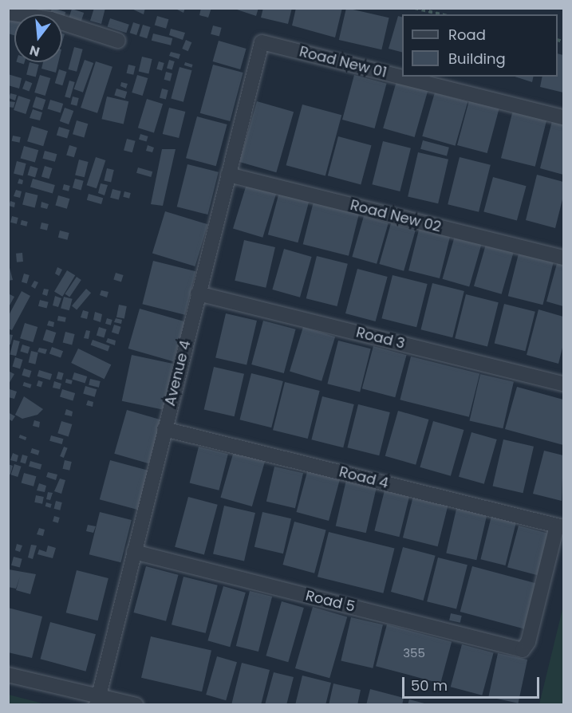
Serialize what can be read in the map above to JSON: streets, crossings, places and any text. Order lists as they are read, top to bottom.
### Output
{
  "streets": {
    "street": [
      "Road New 01",
      "Road New 02",
      "Road 3",
      "Avenue 4",
      "Road 4",
      "Road 5"
    ]
  },
  "crossings": [
    ["Road New 01", "Avenue 4"],
    ["Road New 02", "Avenue 4"],
    ["Road 3", "Avenue 4"],
    ["Avenue 4", "Road 4"],
    ["Avenue 4", "Road 5"],
    ["Road 4", "Road 5"]
  ],
  "house_numbers": ["355"],
  "legend": ["Road", "Building"],
  "scale_bar": "50 m",
  "north": "bottom"
}
